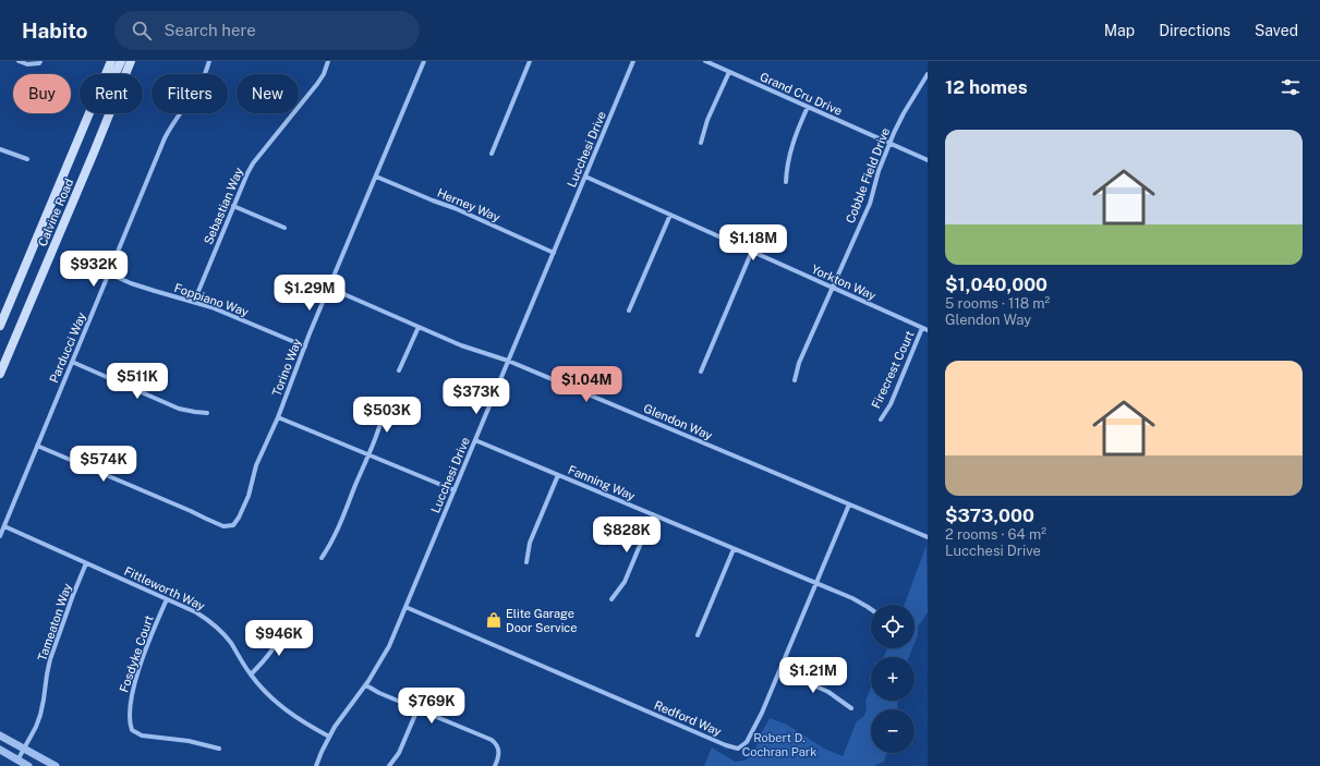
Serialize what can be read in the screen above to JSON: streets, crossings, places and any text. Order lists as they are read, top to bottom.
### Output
{
  "streets": {
    "main road": ["Calvine Road"],
    "street": [
      "Grand Cru Drive",
      "Lucchesi Drive",
      "Cobble Field Drive",
      "Herney Way",
      "Sebastian Way",
      "Yorkton Way",
      "Foppiano Way",
      "Parducci Way",
      "Torino Way",
      "Firecrest Court",
      "Glendon Way",
      "Fanning Way",
      "Fittleworth Way",
      "Tameaton Way",
      "Fosdyke Court",
      "Redford Way"
    ]
  },
  "crossings": [
    ["Grand Cru Drive", "Cobble Field Drive"],
    ["Lucchesi Drive", "Herney Way"],
    ["Lucchesi Drive", "Yorkton Way"],
    ["Lucchesi Drive", "Glendon Way"],
    ["Lucchesi Drive", "Fanning Way"],
    ["Lucchesi Drive", "Fittleworth Way"],
    ["Lucchesi Drive", "Redford Way"],
    ["Cobble Field Drive", "Yorkton Way"],
    ["Herney Way", "Torino Way"],
    ["Sebastian Way", "Foppiano Way"],
    ["Yorkton Way", "Firecrest Court"],
    ["Foppiano Way", "Parducci Way"],
    ["Foppiano Way", "Torino Way"],
    ["Parducci Way", "Torino Way"],
    ["Parducci Way", "Fittleworth Way"],
    ["Torino Way", "Glendon Way"],
    ["Glendon Way", "Redford Way"],
    ["Fanning Way", "Redford Way"],
    ["Fittleworth Way", "Tameaton Way"],
    ["Fittleworth Way", "Fosdyke Court"]
  ],
  "parks": ["Robert D. Cochran Park"],
  "places": {
    "shop": ["Elite Garage Door Service"]
  },
  "page": {
    "header": "Habito",
    "search": "Search here",
    "nav": ["Map", "Directions", "Saved"],
    "heading": "12 homes",
    "chip": [
      "Buy",
      "Rent",
      "Filters",
      "New"
    ],
    "list": [
      {
        "name": "$1,040,000",
        "note": "5 rooms · 118 m² · Glendon Way"
      },
      {
        "name": "$373,000",
        "note": "2 rooms · 64 m² · Lucchesi Drive"
      }
    ],
    "price": [
      "$1.18M",
      "$932K",
      "$1.29M",
      "$511K",
      "$1.04M",
      "$373K",
      "$503K",
      "$574K",
      "$828K",
      "$946K",
      "$1.21M",
      "$769K"
    ],
    "map_buttons": ["+", "−"]
  }
}
